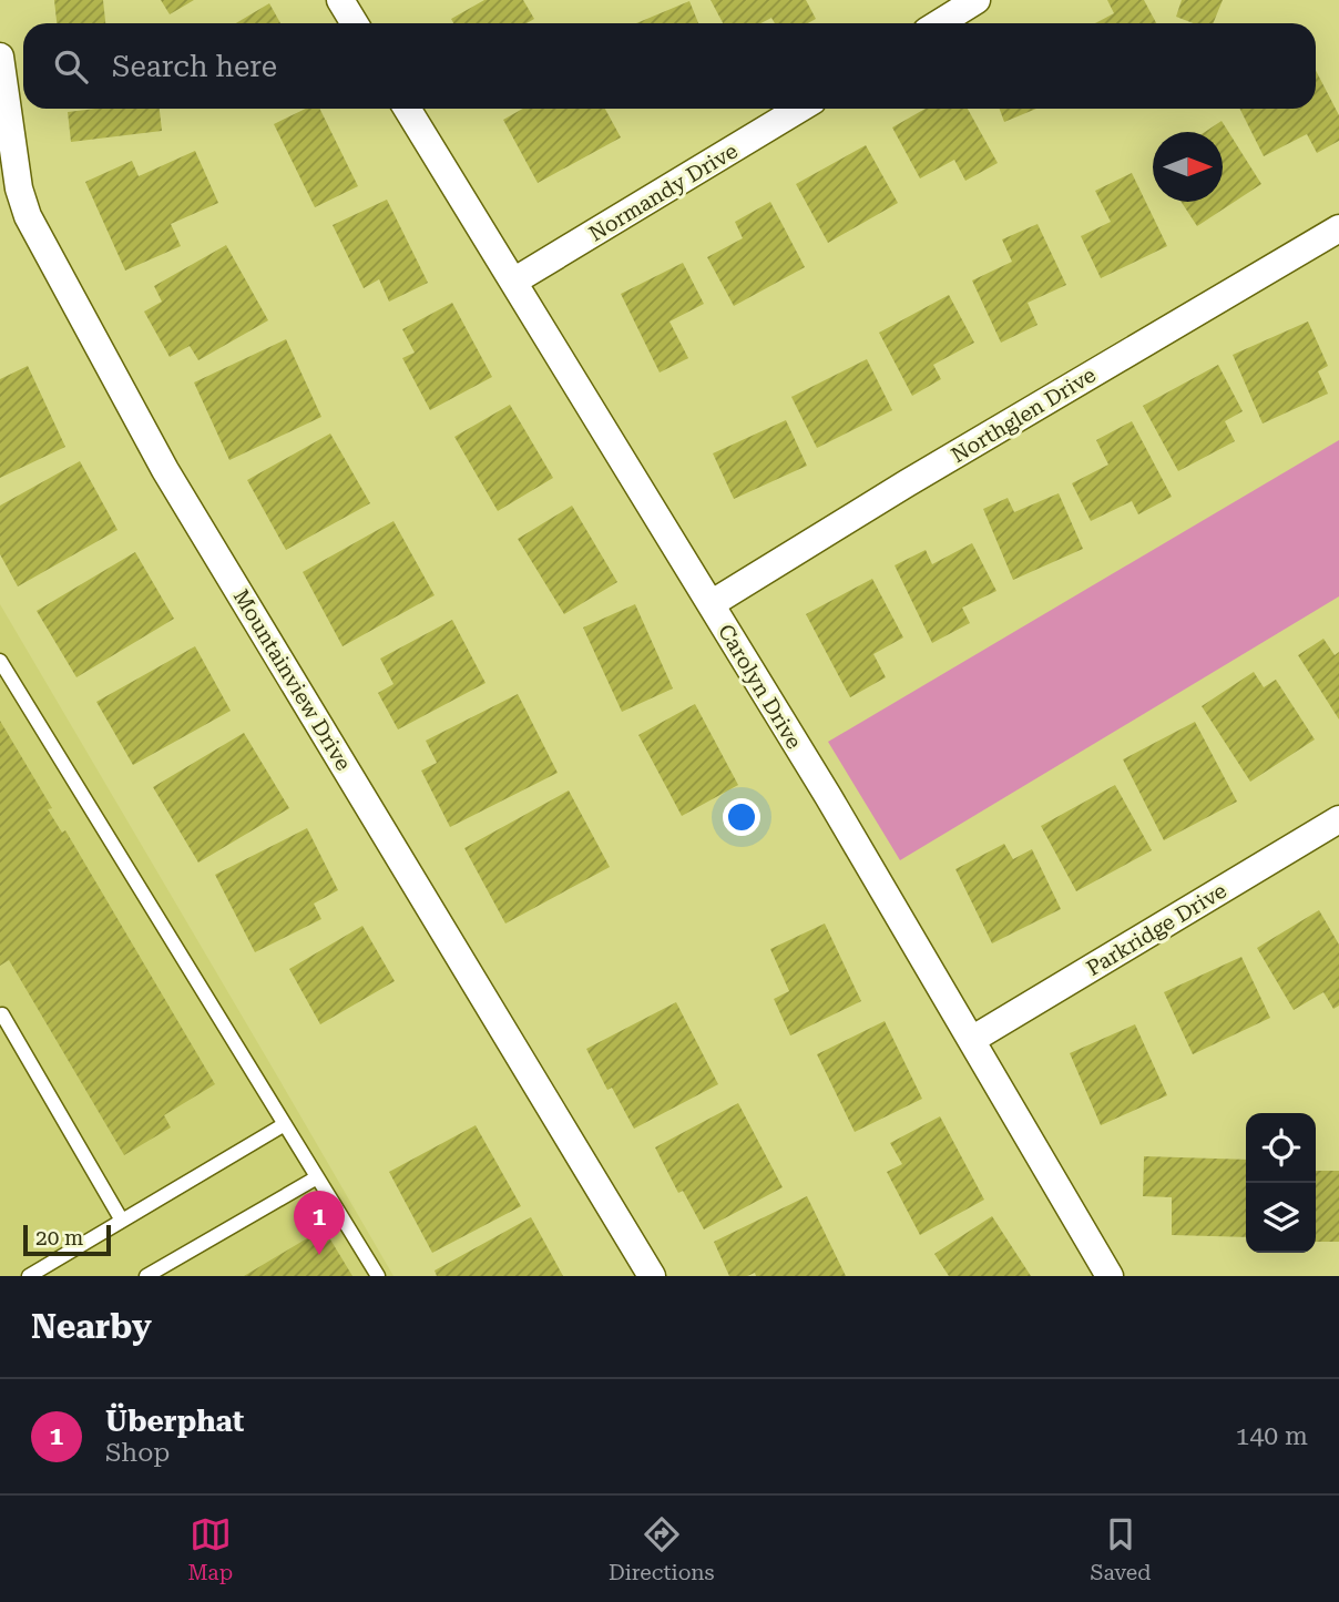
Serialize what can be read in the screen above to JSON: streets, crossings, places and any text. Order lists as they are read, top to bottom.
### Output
{
  "streets": {
    "street": [
      "Normandy Drive",
      "Northglen Drive",
      "Mountainview Drive",
      "Carolyn Drive",
      "Parkridge Drive"
    ]
  },
  "crossings": [
    ["Normandy Drive", "Carolyn Drive"],
    ["Northglen Drive", "Carolyn Drive"],
    ["Carolyn Drive", "Parkridge Drive"]
  ],
  "scale_bar": "20 m",
  "north": "right",
  "page": {
    "search": "Search here",
    "pins": "1",
    "scale": "20 m",
    "heading": "Nearby",
    "list": [
      {
        "mark": "1",
        "name": "Überphat",
        "note": "Shop",
        "value": "140 m"
      }
    ],
    "nav": ["Map", "Directions", "Saved"]
  }
}
